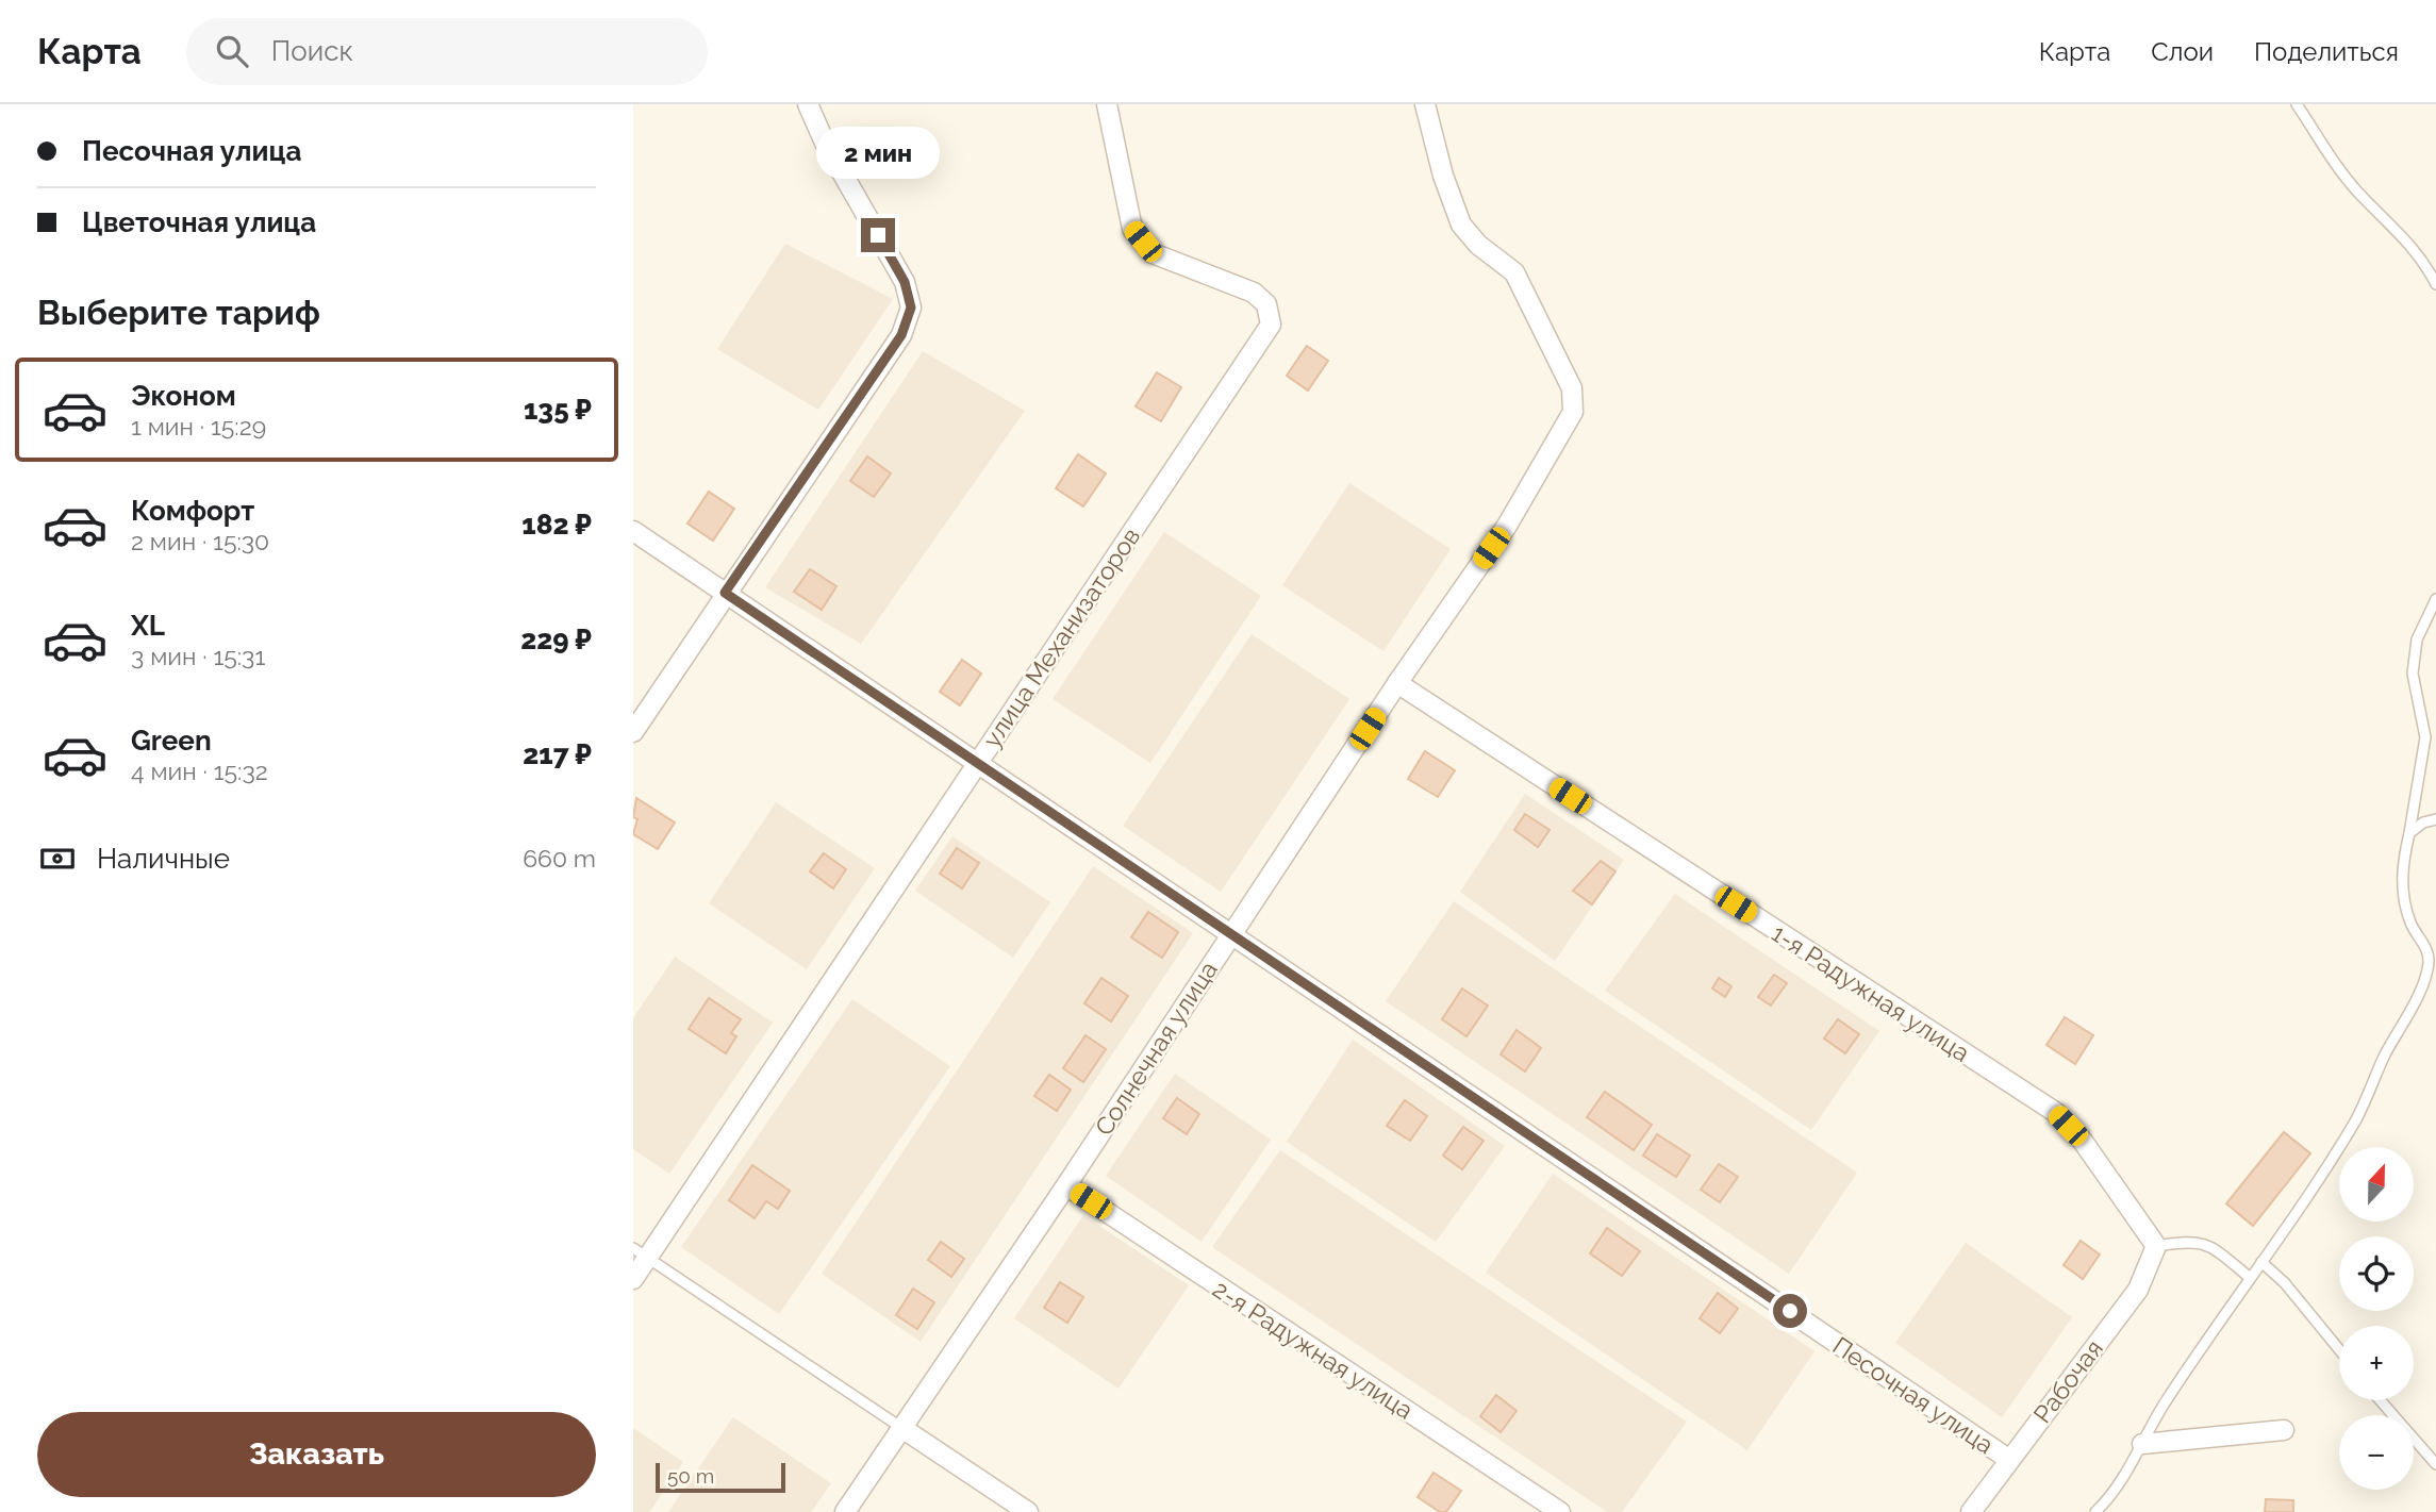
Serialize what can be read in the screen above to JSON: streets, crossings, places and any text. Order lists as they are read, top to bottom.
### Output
{
  "streets": {
    "street": [
      "улица Механизаторов",
      "1-я Радужная улица",
      "Солнечная улица",
      "2-я Радужная улица",
      "Рабочая",
      "Песочная улица"
    ]
  },
  "crossings": [
    ["улица Механизаторов", "Песочная улица"],
    ["1-я Радужная улица", "Солнечная улица"],
    ["1-я Радужная улица", "Рабочая"],
    ["Солнечная улица", "2-я Радужная улица"],
    ["Солнечная улица", "Песочная улица"],
    ["Рабочая", "Песочная улица"]
  ],
  "scale_bar": "50 m",
  "north": "top",
  "page": {
    "header": "Карта",
    "search": "Поиск",
    "nav": ["Карта", "Слои", "Поделиться"],
    "banner": ["Песочная улица", "Цветочная улица"],
    "bubble": "2 мин",
    "heading": "Выберите тариф",
    "list": [
      {
        "name": "Эконом",
        "note": "1 мин · 15:29",
        "value": "135 ₽"
      },
      {
        "name": "Комфорт",
        "note": "2 мин · 15:30",
        "value": "182 ₽"
      },
      {
        "name": "XL",
        "note": "3 мин · 15:31",
        "value": "229 ₽"
      },
      {
        "name": "Green",
        "note": "4 мин · 15:32",
        "value": "217 ₽"
      }
    ],
    "pay": ["Наличные", "660 m"],
    "map_buttons": ["+", "−"],
    "buttons": "Заказать",
    "scale": "50 m"
  }
}
